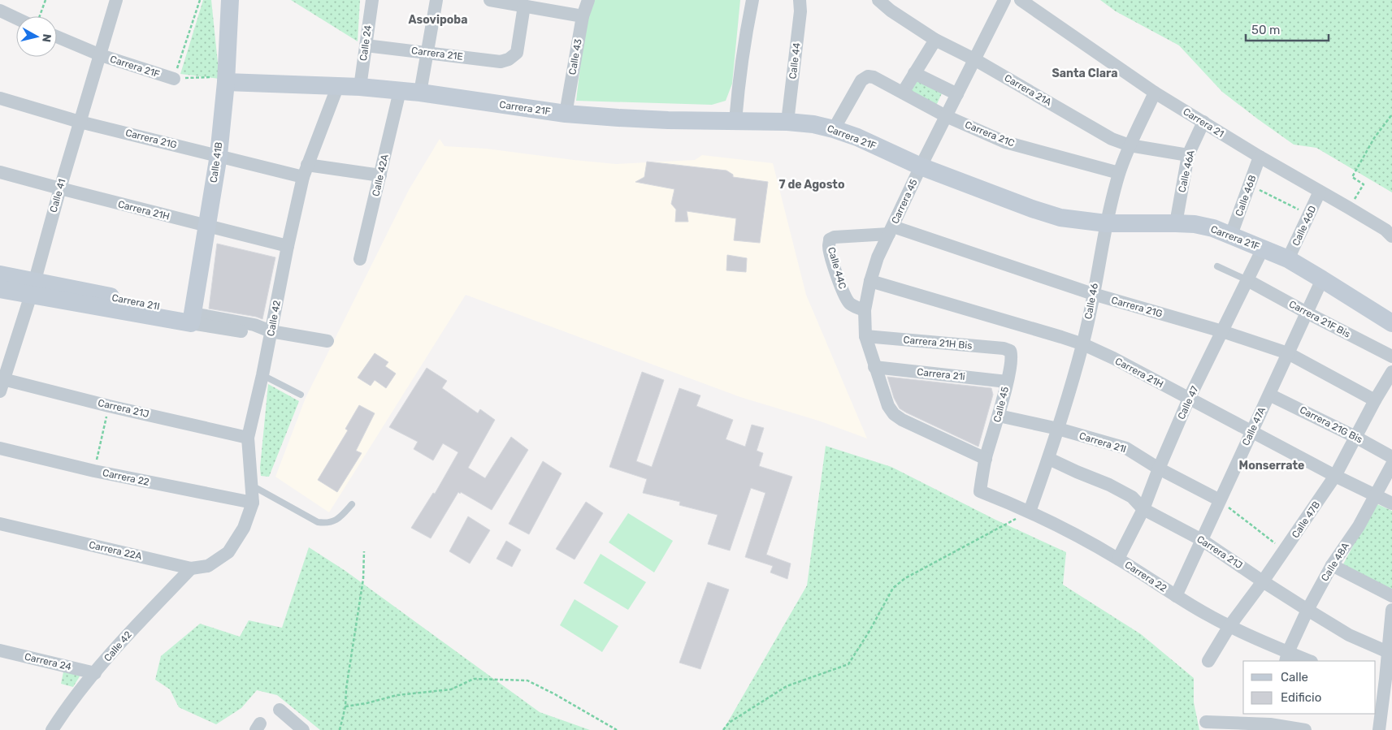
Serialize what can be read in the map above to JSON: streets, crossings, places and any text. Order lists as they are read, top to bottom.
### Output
{
  "streets": {
    "street": [
      "Calle 24",
      "Carrera 21E",
      "Calle 43",
      "Calle 44",
      "Carrera 21F",
      "Carrera 21A",
      "Carrera 21",
      "Carrera 21C",
      "Carrera 21G",
      "Calle 41B",
      "Calle 46A",
      "Calle 42A",
      "Calle 41",
      "Calle 46B",
      "Carrera 45",
      "Carrera 21H",
      "Calle 46D",
      "Calle 44C",
      "Calle 46",
      "Carrera 21I",
      "Calle 42",
      "Carrera 21F Bis",
      "Carrera 21H Bis",
      "Carrera 21i",
      "Calle 47",
      "Calle 45",
      "Carrera 21J",
      "Carrera 21G Bis",
      "Calle 47A",
      "Carrera 22",
      "Calle 47B",
      "Carrera 22A",
      "Calle 48A",
      "Carrera 24"
    ]
  },
  "crossings": [
    ["Calle 24", "Carrera 21E"],
    ["Calle 24", "Carrera 21F"],
    ["Calle 43", "Carrera 21F"],
    ["Calle 44", "Carrera 21F"],
    ["Carrera 21F", "Carrera 21C"],
    ["Carrera 21F", "Calle 41B"],
    ["Carrera 21F", "Calle 46A"],
    ["Carrera 21F", "Calle 42A"],
    ["Carrera 21F", "Calle 41"],
    ["Carrera 21F", "Calle 46B"],
    ["Carrera 21F", "Carrera 45"],
    ["Carrera 21F", "Calle 46D"],
    ["Carrera 21F", "Calle 46"],
    ["Carrera 21F", "Calle 42"],
    ["Carrera 21F", "Calle 47"],
    ["Carrera 21F", "Calle 47A"],
    ["Carrera 21A", "Calle 46A"],
    ["Carrera 21A", "Carrera 45"],
    ["Carrera 21A", "Calle 46"],
    ["Carrera 21", "Calle 46A"],
    ["Carrera 21", "Calle 46B"],
    ["Carrera 21", "Calle 46D"],
    ["Carrera 21", "Calle 46"],
    ["Carrera 21C", "Carrera 45"],
    ["Carrera 21C", "Calle 46"],
    ["Carrera 21G", "Calle 41B"],
    ["Carrera 21G", "Calle 42A"],
    ["Carrera 21G", "Calle 41"],
    ["Carrera 21G", "Carrera 45"],
    ["Carrera 21G", "Calle 44C"],
    ["Carrera 21G", "Calle 46"],
    ["Carrera 21G", "Calle 42"],
    ["Carrera 21G", "Calle 47"],
    ["Carrera 21G", "Calle 47A"],
    ["Carrera 21G", "Calle 47B"],
    ["Calle 41B", "Carrera 21H"],
    ["Calle 41B", "Carrera 21I"],
    ["Calle 41", "Carrera 21H"],
    ["Calle 41", "Carrera 21I"],
    ["Calle 41", "Carrera 21J"],
    ["Carrera 45", "Carrera 21H"],
    ["Carrera 45", "Calle 44C"],
    ["Carrera 45", "Carrera 21H Bis"],
    ["Carrera 45", "Carrera 21i"],
    ["Carrera 45", "Calle 45"],
    ["Carrera 21H", "Calle 46"],
    ["Carrera 21H", "Calle 42"],
    ["Carrera 21H", "Calle 47"],
    ["Carrera 21H", "Calle 47A"],
    ["Carrera 21H", "Calle 47B"],
    ["Carrera 21H", "Calle 48A"],
    ["Calle 46", "Carrera 21I"],
    ["Calle 46", "Carrera 21J"],
    ["Calle 46", "Carrera 22"],
    ["Carrera 21I", "Calle 42"],
    ["Carrera 21I", "Calle 47"],
    ["Carrera 21I", "Calle 45"],
    ["Carrera 21I", "Calle 47A"],
    ["Calle 42", "Carrera 21J"],
    ["Calle 42", "Carrera 22"],
    ["Calle 42", "Carrera 22A"],
    ["Calle 42", "Carrera 24"],
    ["Carrera 21F Bis", "Calle 47"],
    ["Carrera 21F Bis", "Calle 47A"],
    ["Carrera 21H Bis", "Calle 45"],
    ["Carrera 21i", "Calle 45"],
    ["Calle 47", "Carrera 21J"],
    ["Calle 47", "Carrera 22"],
    ["Calle 45", "Carrera 22"],
    ["Carrera 21J", "Calle 47A"],
    ["Carrera 21J", "Calle 47B"],
    ["Carrera 21J", "Calle 48A"],
    ["Carrera 21G Bis", "Calle 47A"],
    ["Carrera 21G Bis", "Calle 47B"],
    ["Calle 47A", "Carrera 22"],
    ["Carrera 22", "Calle 47B"],
    ["Carrera 22", "Calle 48A"]
  ],
  "districts": [
    "Asovipoba",
    "Santa Clara",
    "7 de Agosto",
    "Monserrate"
  ],
  "legend": ["Calle", "Edificio"],
  "scale_bar": "50 m",
  "north": "right"
}
